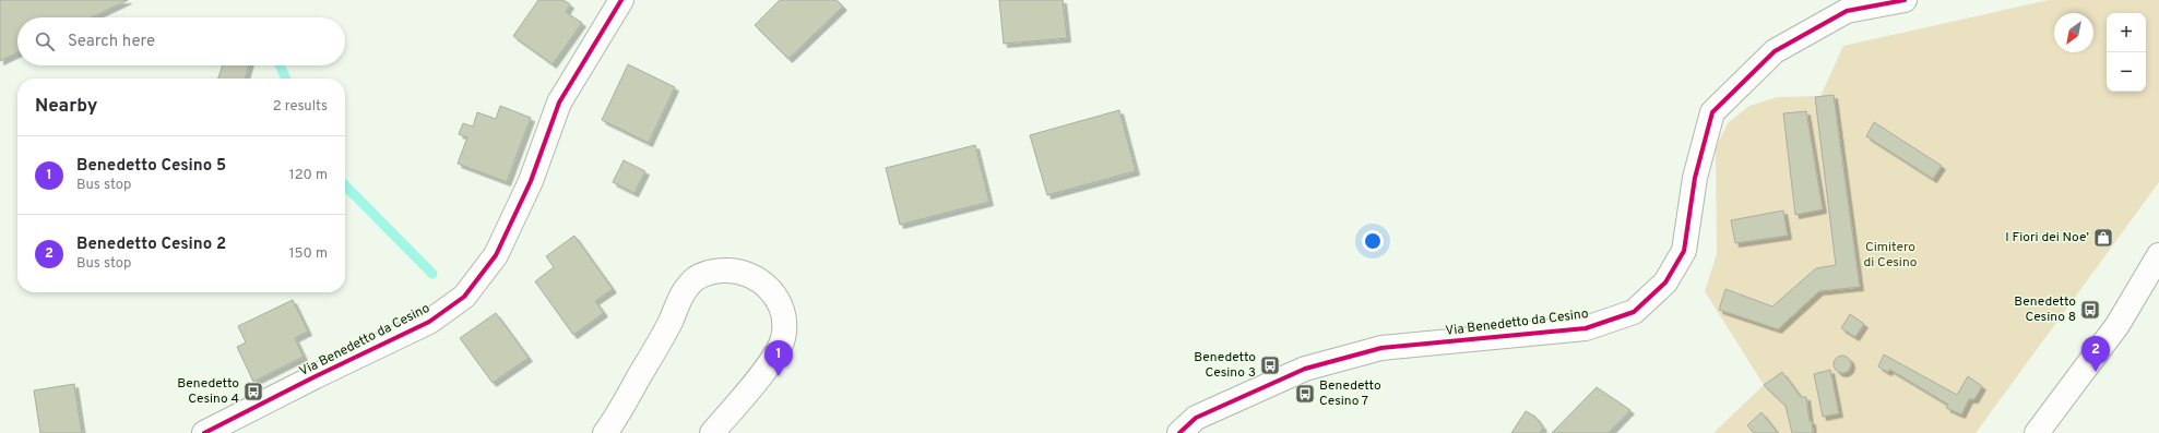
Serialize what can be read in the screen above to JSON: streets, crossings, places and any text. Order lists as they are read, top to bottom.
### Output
{
  "streets": {
    "street": ["Via Benedetto da Cesino"]
  },
  "parks": ["Cimitero di Cesino"],
  "places": {
    "shop": ["I Fiori dei Noe’"],
    "bus stop": [
      "Benedetto Cesino 8",
      "Benedetto Cesino 3",
      "Benedetto Cesino 4",
      "Benedetto Cesino 7"
    ]
  },
  "north": "bottom left",
  "page": {
    "map_buttons": ["+", "−"],
    "search": "Search here",
    "heading": ["Nearby", "2 results"],
    "list": [
      {
        "mark": "1",
        "name": "Benedetto Cesino 5",
        "note": "Bus stop",
        "value": "120 m"
      },
      {
        "mark": "2",
        "name": "Benedetto Cesino 2",
        "note": "Bus stop",
        "value": "150 m"
      }
    ],
    "pins": ["2", "1"]
  }
}
